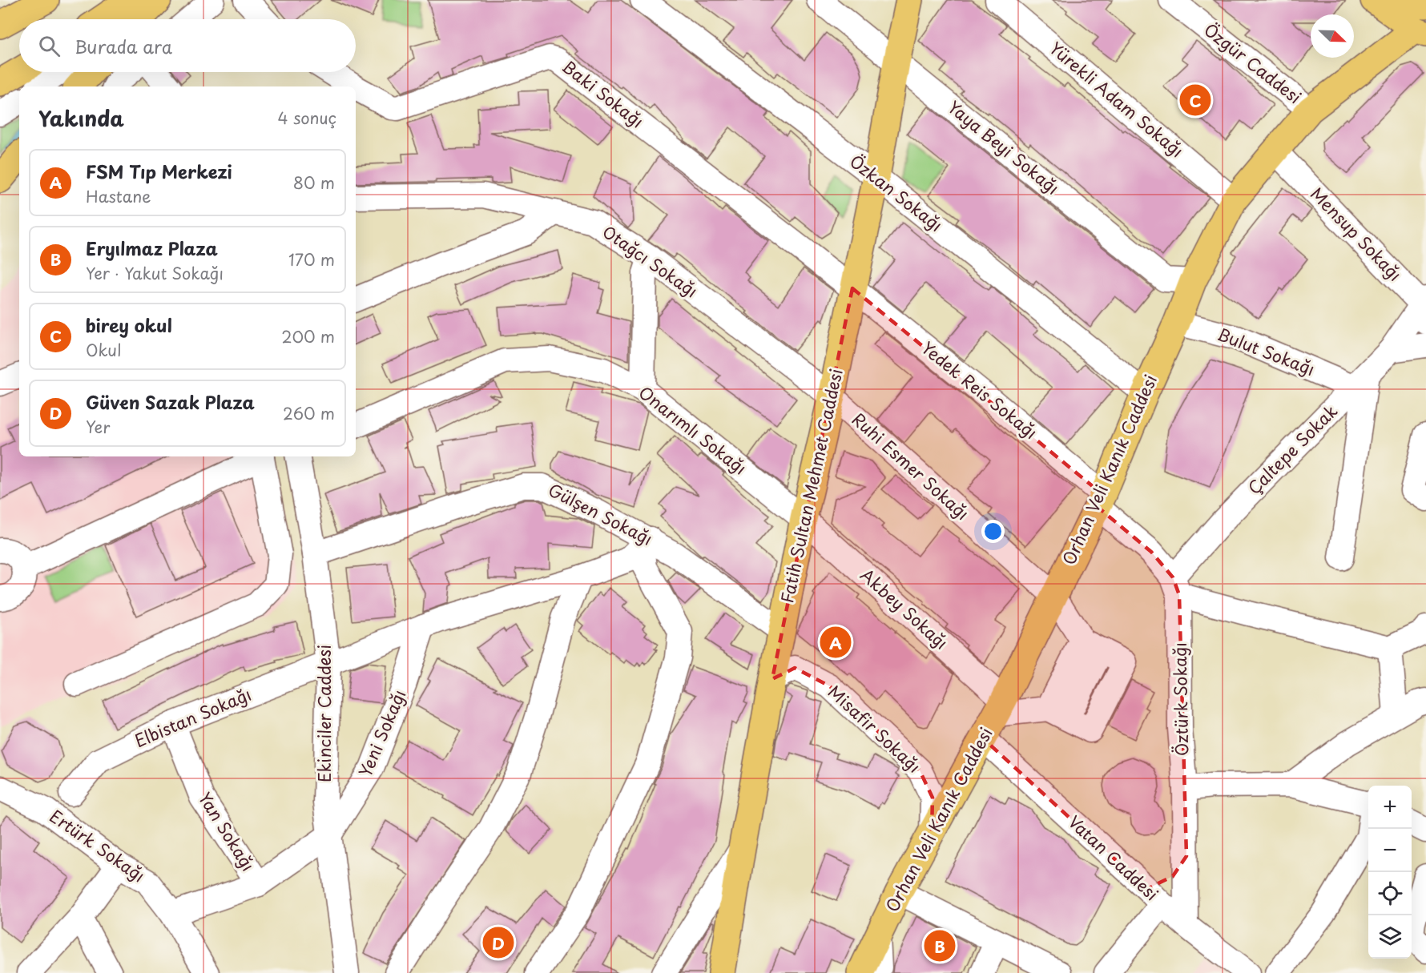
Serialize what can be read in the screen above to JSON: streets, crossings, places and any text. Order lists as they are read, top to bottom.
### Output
{
  "streets": {
    "main road": ["Orhan Veli Kanık Caddesi", "Fatih Sultan Mehmet Caddesi"],
    "street": [
      "Özgür Caddesi",
      "Baki Sokağı",
      "Yürekli Adam Sokağı",
      "Yaya Beyi Sokağı",
      "Özkan Sokağı",
      "Mensup Sokağı",
      "Otağcı Sokağı",
      "Bulut Sokağı",
      "Yedek Reis Sokağı",
      "Onarımlı Sokağı",
      "Çaltepe Sokak",
      "Ruhi Esmer Sokağı",
      "Gülşen Sokağı",
      "Akbey Sokağı",
      "Öztürk Sokağı",
      "Ekinciler Caddesi",
      "Elbistan Sokağı",
      "Misafir Sokağı",
      "Yeni Sokağı",
      "Yan Sokağı",
      "Ertürk Sokağı",
      "Vatan Caddesi"
    ]
  },
  "crossings": [
    ["Özgür Caddesi", "Orhan Veli Kanık Caddesi"],
    ["Baki Sokağı", "Yedek Reis Sokağı"],
    ["Baki Sokağı", "Fatih Sultan Mehmet Caddesi"],
    ["Yürekli Adam Sokağı", "Orhan Veli Kanık Caddesi"],
    ["Yaya Beyi Sokağı", "Orhan Veli Kanık Caddesi"],
    ["Yaya Beyi Sokağı", "Fatih Sultan Mehmet Caddesi"],
    ["Özkan Sokağı", "Orhan Veli Kanık Caddesi"],
    ["Özkan Sokağı", "Fatih Sultan Mehmet Caddesi"],
    ["Mensup Sokağı", "Orhan Veli Kanık Caddesi"],
    ["Otağcı Sokağı", "Ruhi Esmer Sokağı"],
    ["Otağcı Sokağı", "Fatih Sultan Mehmet Caddesi"],
    ["Bulut Sokağı", "Çaltepe Sokak"],
    ["Bulut Sokağı", "Orhan Veli Kanık Caddesi"],
    ["Yedek Reis Sokağı", "Orhan Veli Kanık Caddesi"],
    ["Yedek Reis Sokağı", "Fatih Sultan Mehmet Caddesi"],
    ["Onarımlı Sokağı", "Fatih Sultan Mehmet Caddesi"],
    ["Onarımlı Sokağı", "Akbey Sokağı"],
    ["Çaltepe Sokak", "Öztürk Sokağı"],
    ["Ruhi Esmer Sokağı", "Orhan Veli Kanık Caddesi"],
    ["Ruhi Esmer Sokağı", "Fatih Sultan Mehmet Caddesi"],
    ["Ruhi Esmer Sokağı", "Akbey Sokağı"],
    ["Orhan Veli Kanık Caddesi", "Akbey Sokağı"],
    ["Orhan Veli Kanık Caddesi", "Misafir Sokağı"],
    ["Orhan Veli Kanık Caddesi", "Vatan Caddesi"],
    ["Fatih Sultan Mehmet Caddesi", "Gülşen Sokağı"],
    ["Fatih Sultan Mehmet Caddesi", "Akbey Sokağı"],
    ["Fatih Sultan Mehmet Caddesi", "Misafir Sokağı"],
    ["Gülşen Sokağı", "Ekinciler Caddesi"],
    ["Gülşen Sokağı", "Elbistan Sokağı"],
    ["Öztürk Sokağı", "Vatan Caddesi"],
    ["Ekinciler Caddesi", "Elbistan Sokağı"],
    ["Ekinciler Caddesi", "Yeni Sokağı"],
    ["Elbistan Sokağı", "Yeni Sokağı"],
    ["Elbistan Sokağı", "Yan Sokağı"]
  ],
  "north": "bottom right",
  "page": {
    "search": "Burada ara",
    "pins": [
      "C",
      "A",
      "D",
      "B"
    ],
    "heading": ["Yakında", "4 sonuç"],
    "list": [
      {
        "mark": "A",
        "name": "FSM Tıp Merkezi",
        "note": "Hastane",
        "value": "80 m"
      },
      {
        "mark": "B",
        "name": "Eryılmaz Plaza",
        "note": "Yer · Yakut Sokağı",
        "value": "170 m"
      },
      {
        "mark": "C",
        "name": "birey okul",
        "note": "Okul",
        "value": "200 m"
      },
      {
        "mark": "D",
        "name": "Güven Sazak Plaza",
        "note": "Yer",
        "value": "260 m"
      }
    ],
    "map_buttons": ["+", "−"]
  }
}
